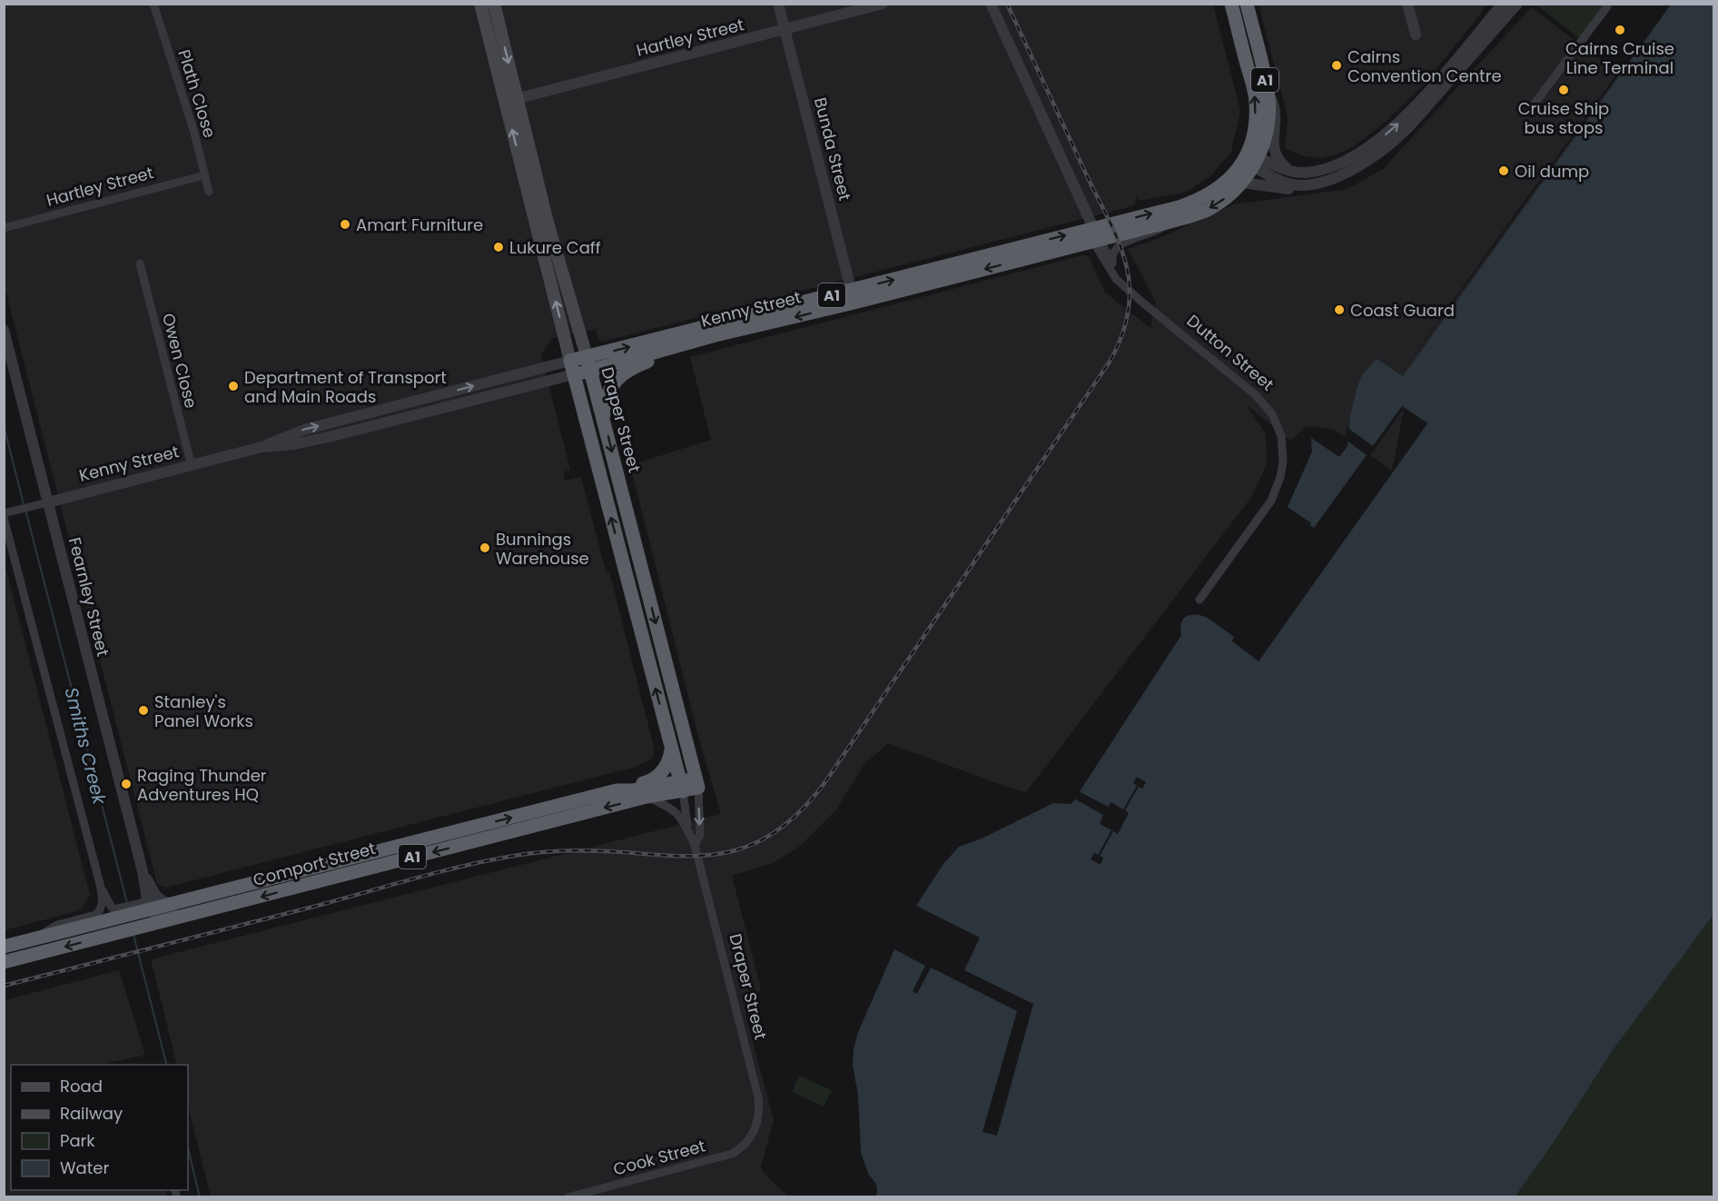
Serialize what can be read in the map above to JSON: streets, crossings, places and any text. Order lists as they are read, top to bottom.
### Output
{
  "streets": {
    "highway": [
      "A1",
      "Kenny Street",
      "Draper Street",
      "Comport Street"
    ],
    "street": [
      "Hartley Street",
      "Plath Close",
      "Bunda Street",
      "Dutton Street",
      "Owen Close",
      "Fearnley Street",
      "Cook Street"
    ]
  },
  "crossings": [
    ["Hartley Street", "Plath Close"],
    ["Hartley Street", "Bunda Street"],
    ["Hartley Street", "Draper Street"],
    ["A1", "Kenny Street"],
    ["Bunda Street", "Kenny Street"],
    ["Kenny Street", "Dutton Street"],
    ["Kenny Street", "Owen Close"],
    ["Kenny Street", "Draper Street"],
    ["Kenny Street", "Fearnley Street"],
    ["Draper Street", "Comport Street"],
    ["Draper Street", "Cook Street"],
    ["Fearnley Street", "Comport Street"]
  ],
  "water": ["Smiths Creek"],
  "places": [
    "Cairns Cruise Line Terminal",
    "Cairns Convention Centre",
    "Cruise Ship bus stops",
    "Oil dump",
    "Amart Furniture",
    "Lukure Caff",
    "Coast Guard",
    "Department of Transport and Main Roads",
    "Bunnings Warehouse",
    "Stanley's Panel Works",
    "Raging Thunder Adventures HQ"
  ],
  "legend": [
    "Road",
    "Railway",
    "Park",
    "Water"
  ]
}
